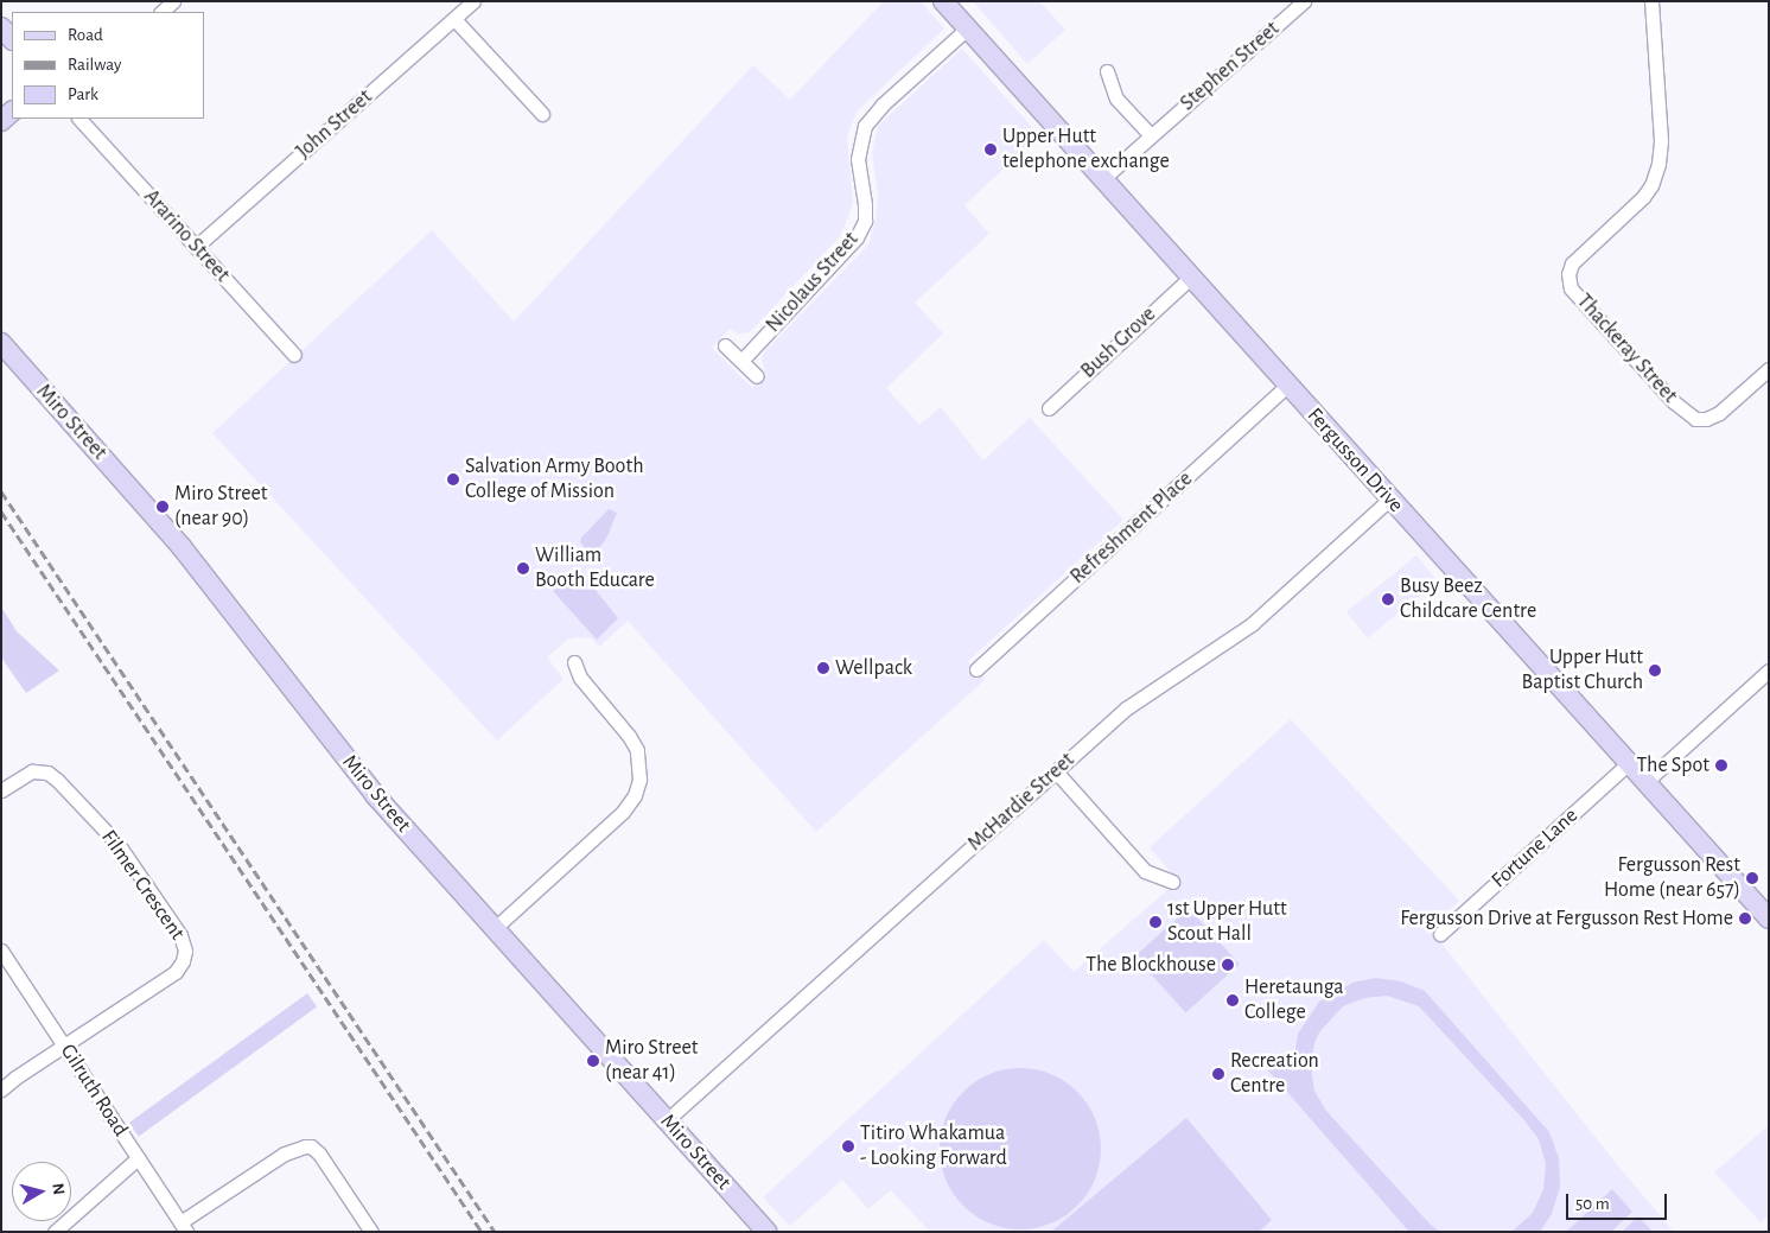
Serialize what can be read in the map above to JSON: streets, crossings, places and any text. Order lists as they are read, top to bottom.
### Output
{
  "streets": {
    "main road": ["Miro Street", "Fergusson Drive"],
    "street": [
      "Stephen Street",
      "John Street",
      "Ararino Street",
      "Nicolaus Street",
      "Bush Grove",
      "Thackeray Street",
      "Refreshment Place",
      "McHardie Street",
      "Fortune Lane",
      "Filmer Crescent",
      "Gilruth Road"
    ]
  },
  "crossings": [
    ["Stephen Street", "Fergusson Drive"],
    ["John Street", "Ararino Street"],
    ["Nicolaus Street", "Fergusson Drive"],
    ["Bush Grove", "Fergusson Drive"],
    ["Miro Street", "McHardie Street"],
    ["Fergusson Drive", "Refreshment Place"],
    ["Fergusson Drive", "McHardie Street"],
    ["Fergusson Drive", "Fortune Lane"],
    ["Filmer Crescent", "Gilruth Road"]
  ],
  "places": [
    "Upper Hutt telephone exchange",
    "Salvation Army Booth College of Mission",
    "Miro Street (near 90)",
    "William Booth Educare",
    "Busy Beez Childcare Centre",
    "Wellpack",
    "Upper Hutt Baptist Church",
    "The Spot",
    "Fergusson Rest Home (near 657)",
    "Fergusson Drive at Fergusson Rest Home",
    "1st Upper Hutt Scout Hall",
    "The Blockhouse",
    "Heretaunga College",
    "Miro Street (near 41)",
    "Recreation Centre",
    "Titiro Whakamua - Looking Forward"
  ],
  "legend": ["Road", "Railway", "Park"],
  "scale_bar": "50 m",
  "north": "right"
}
